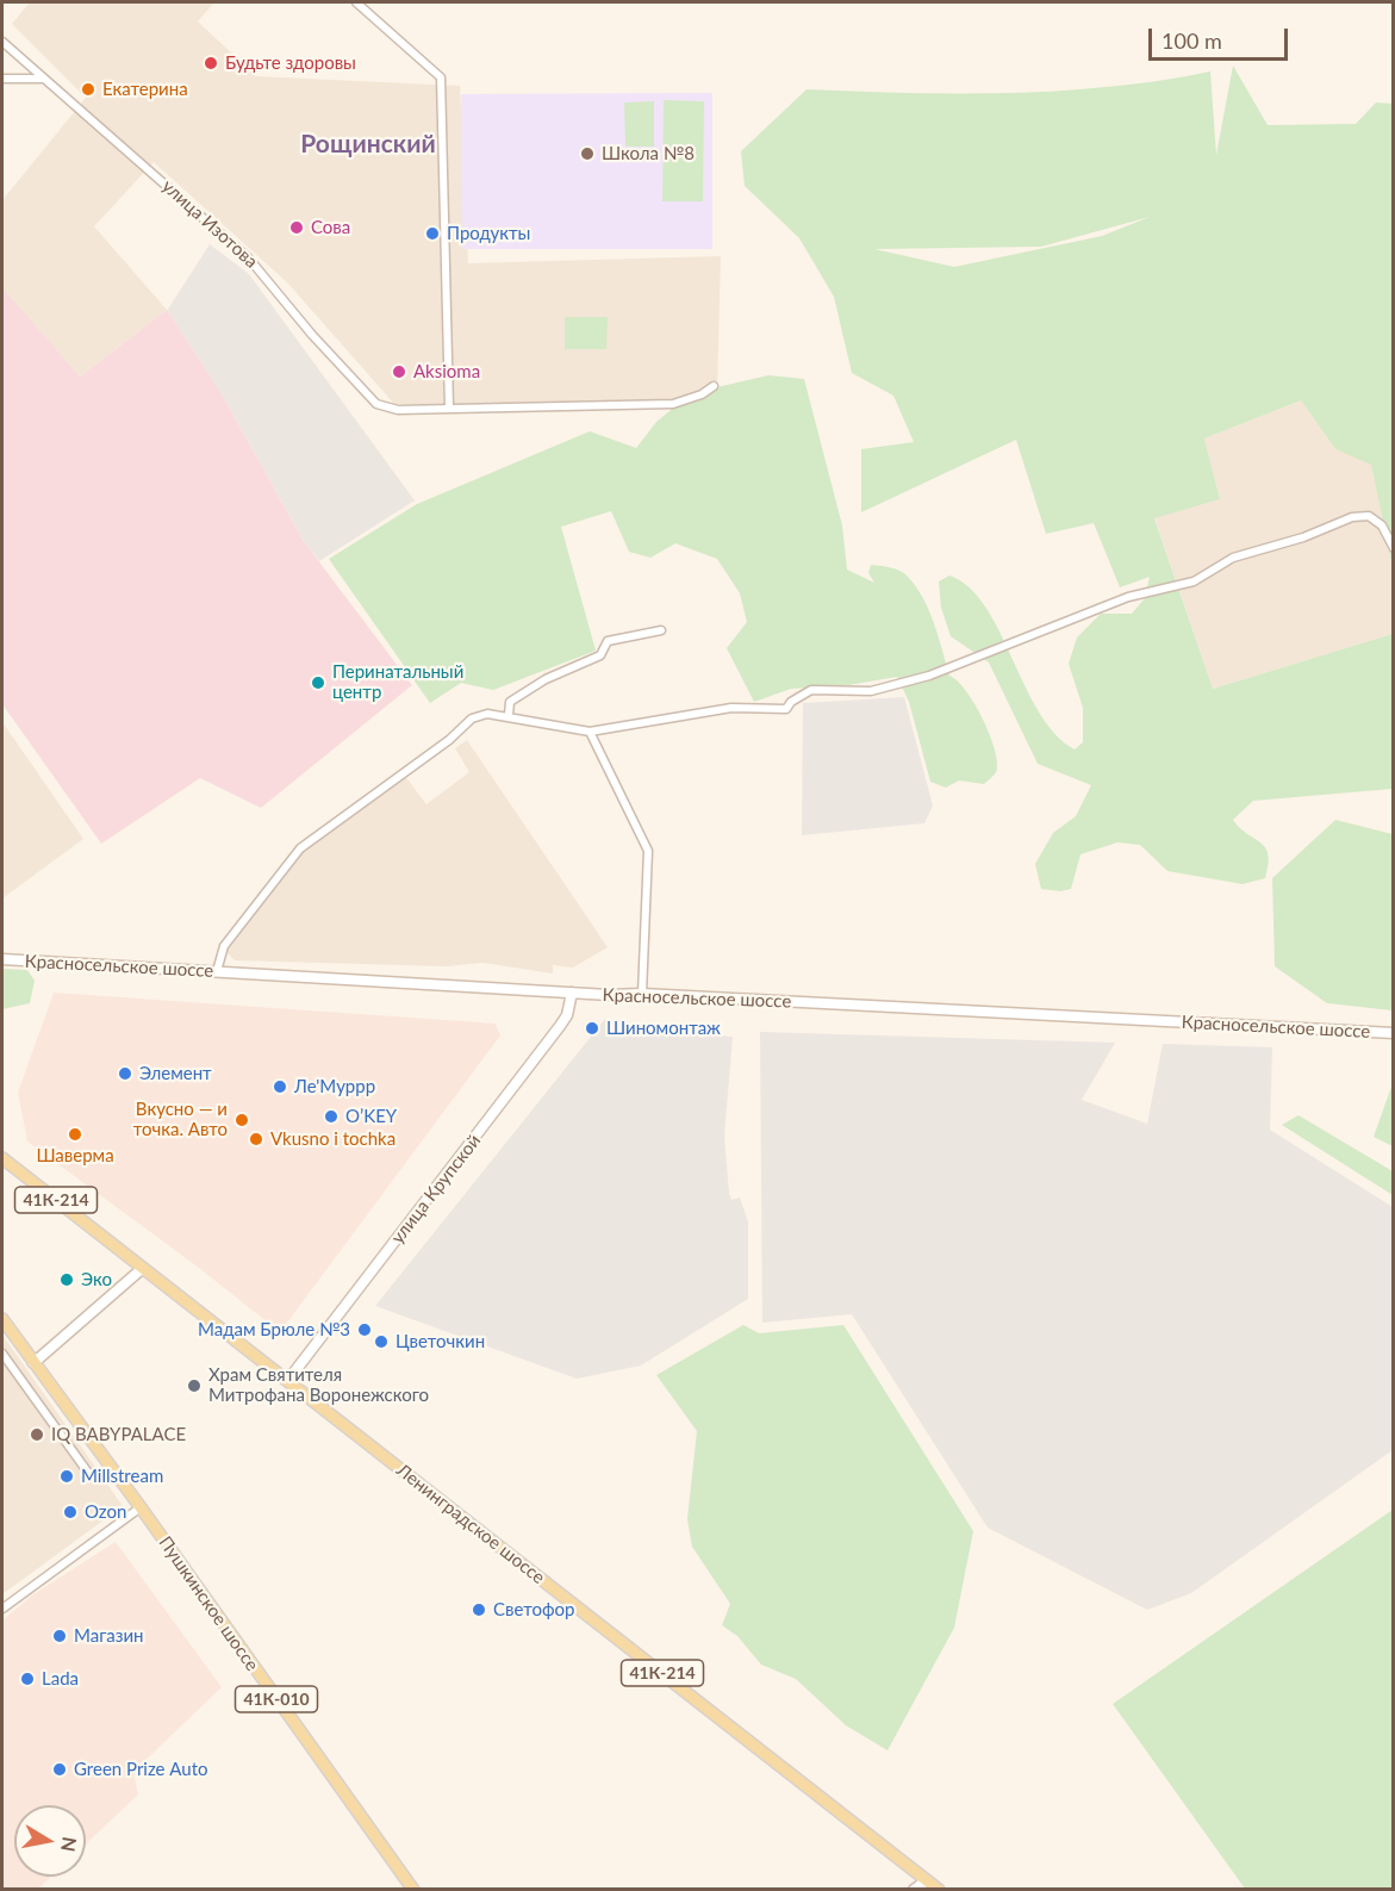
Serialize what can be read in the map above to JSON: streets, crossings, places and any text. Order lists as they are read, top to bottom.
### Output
{
  "streets": {
    "main road": [
      "Красносельское шоссе",
      "улица Крупской",
      "41К-214",
      "Ленинградское шоссе",
      "Пушкинское шоссе",
      "41К-010"
    ],
    "street": ["улица Изотова"]
  },
  "crossings": [
    ["Красносельское шоссе", "улица Крупской"],
    ["улица Крупской", "Ленинградское шоссе"]
  ],
  "districts": ["Рощинский"],
  "places": [
    "Будьте здоровы",
    "Екатерина",
    "Школа №8",
    "Сова",
    "Продукты",
    "Aksioma",
    "Перинатальный центр",
    "Шиномонтаж",
    "Элемент",
    "Ле'Муррр",
    "O’KEY",
    "Вкусно — и точка. Авто",
    "Шаверма",
    "Vkusno i tochka",
    "Эко",
    "Мадам Брюле №3",
    "Цветочкин",
    "Храм Святителя Митрофана Воронежского",
    "IQ BABYPALACE",
    "Millstream",
    "Ozon",
    "Светофор",
    "Магазин",
    "Lada",
    "Green Prize Auto"
  ],
  "scale_bar": "100 m",
  "north": "right"
}
